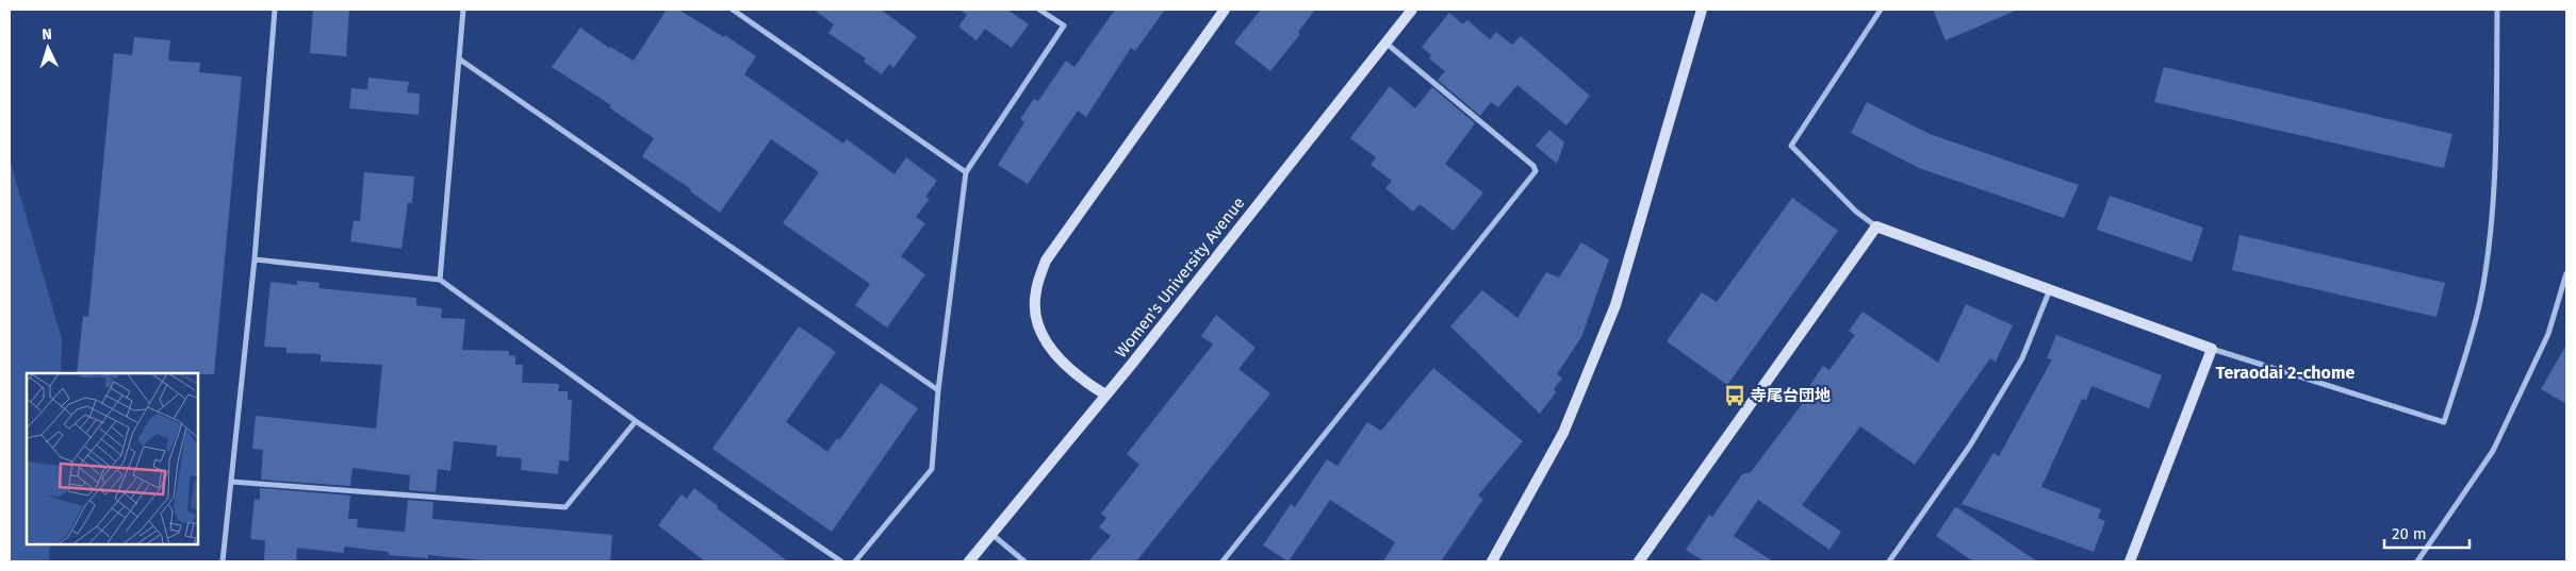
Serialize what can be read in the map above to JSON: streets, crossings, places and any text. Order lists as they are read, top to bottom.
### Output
{
  "streets": {
    "street": ["Women's University Avenue"]
  },
  "districts": ["Teraodai 2-chome"],
  "places": {
    "bus stop": ["寺尾台団地"]
  },
  "scale_bar": "20 m",
  "north": "top"
}
